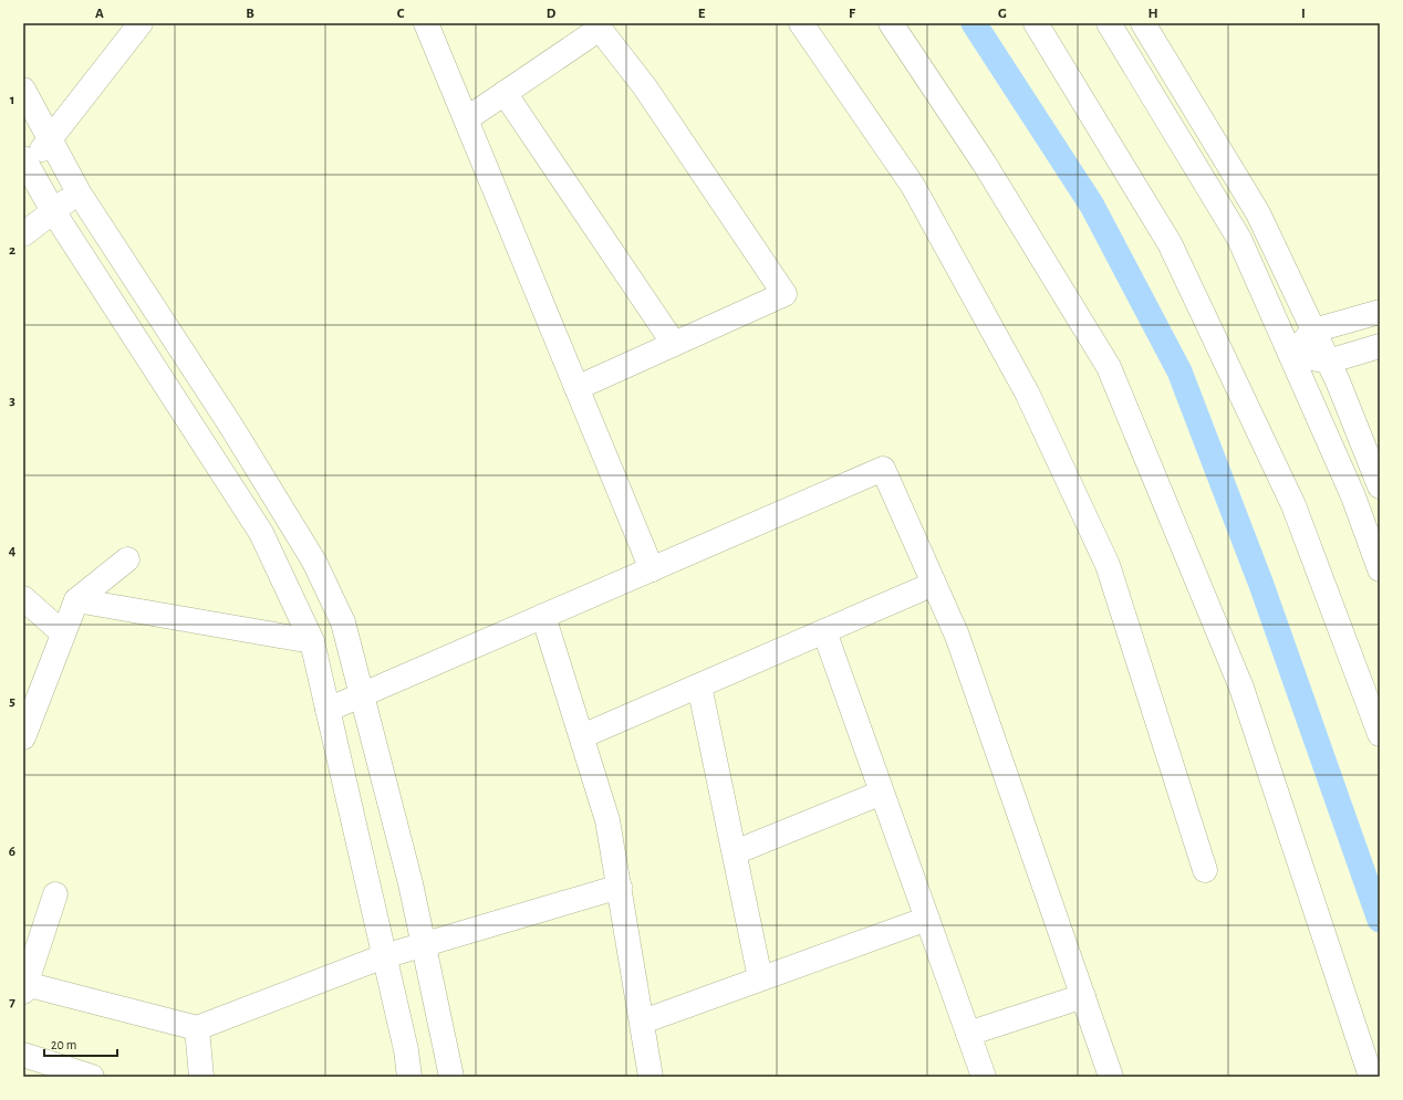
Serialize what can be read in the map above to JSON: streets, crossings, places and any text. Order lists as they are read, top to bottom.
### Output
{
  "scale_bar": "20 m",
  "grid": {
    "columns": [
      "A",
      "B",
      "C",
      "D",
      "E",
      "F",
      "G",
      "H",
      "I"
    ],
    "rows": [
      "1",
      "2",
      "3",
      "4",
      "5",
      "6",
      "7"
    ]
  }
}
